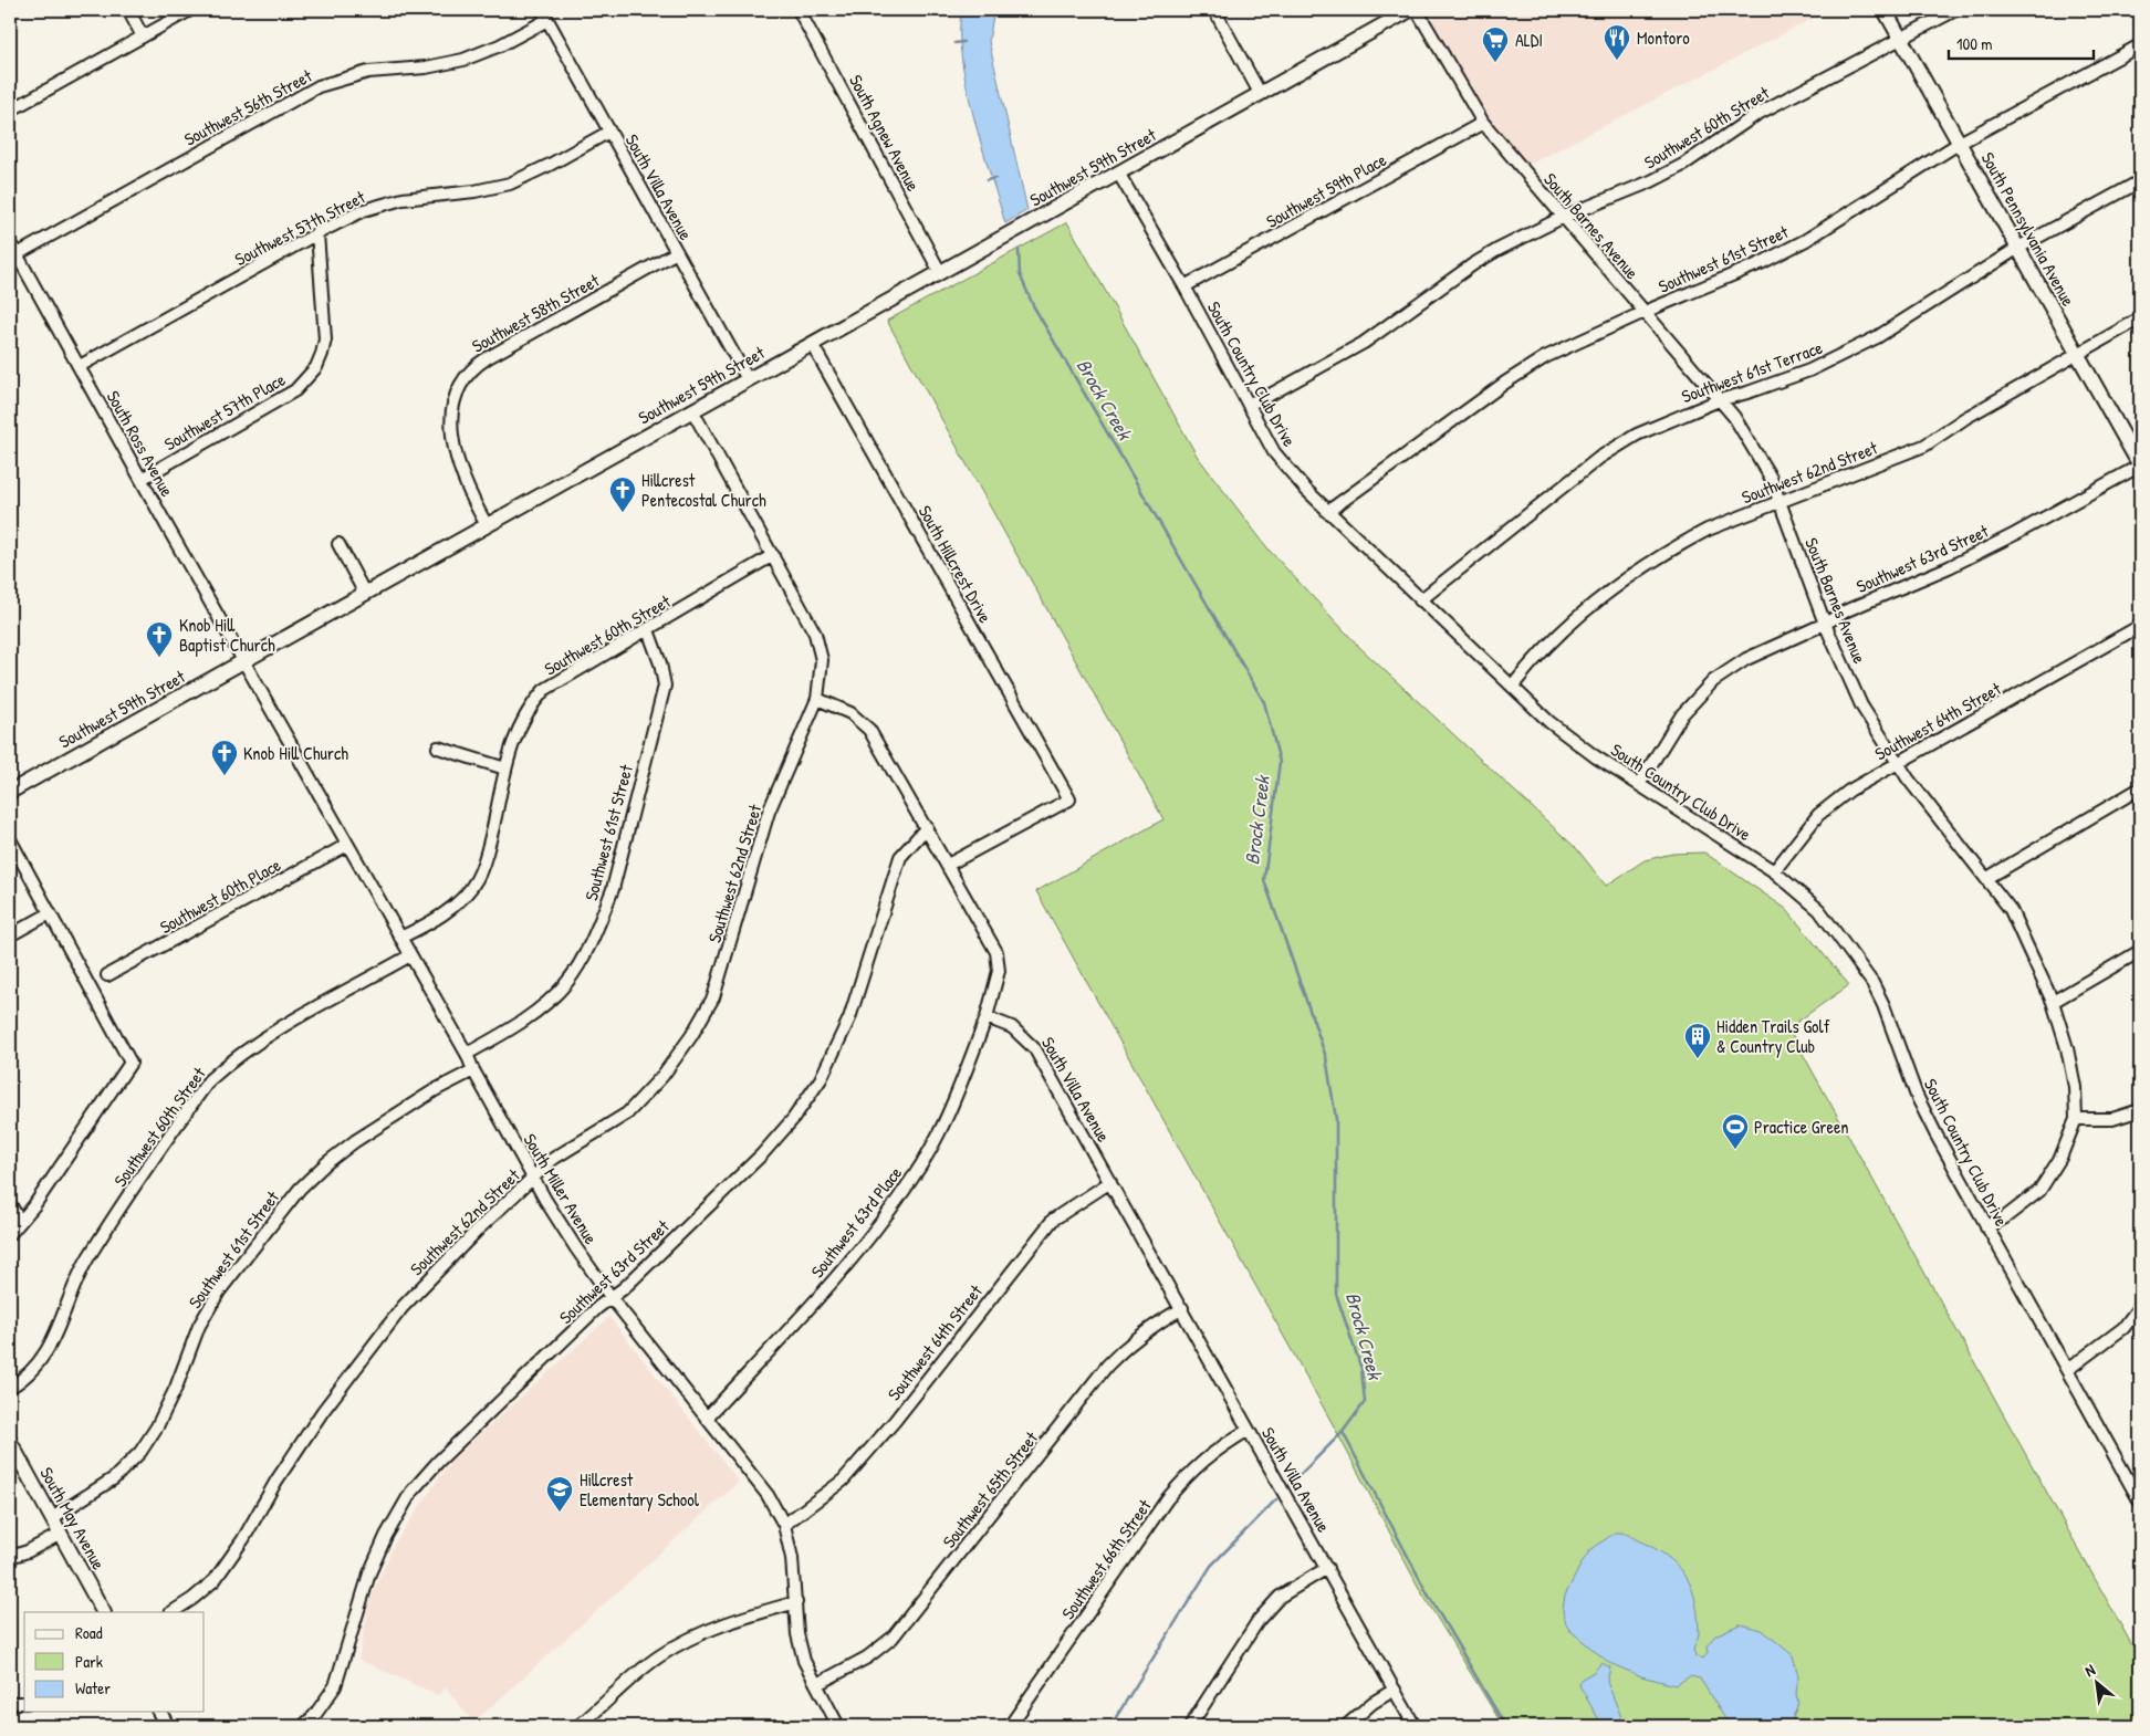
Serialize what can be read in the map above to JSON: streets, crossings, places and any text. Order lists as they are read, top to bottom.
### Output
{
  "streets": {
    "main road": ["Southwest 59th Street", "South Pennsylvania Avenue", "South May Avenue"],
    "street": [
      "Southwest 56th Street",
      "Southwest 60th Street",
      "South Agnew Avenue",
      "South Villa Avenue",
      "Southwest 59th Place",
      "South Barnes Avenue",
      "Southwest 57th Street",
      "Southwest 61st Street",
      "Southwest 58th Street",
      "Southwest 61st Terrace",
      "South Country Club Drive",
      "Southwest 57th Place",
      "South Ross Avenue",
      "Southwest 62nd Street",
      "Southwest 63rd Street",
      "South Hillcrest Drive",
      "Southwest 64th Street",
      "Southwest 60th Place",
      "South Miller Avenue",
      "Southwest 63rd Place",
      "Southwest 65th Street",
      "Southwest 66th Street"
    ]
  },
  "crossings": [
    ["Southwest 56th Street", "South Villa Avenue"],
    ["Southwest 56th Street", "South Ross Avenue"],
    ["Southwest 60th Street", "South Barnes Avenue"],
    ["Southwest 60th Street", "South Pennsylvania Avenue"],
    ["Southwest 60th Street", "Southwest 61st Street"],
    ["Southwest 60th Street", "South Country Club Drive"],
    ["Southwest 60th Street", "South Miller Avenue"],
    ["South Agnew Avenue", "Southwest 59th Street"],
    ["Southwest 59th Street", "South Villa Avenue"],
    ["Southwest 59th Street", "Southwest 58th Street"],
    ["Southwest 59th Street", "South Country Club Drive"],
    ["Southwest 59th Street", "South Ross Avenue"],
    ["Southwest 59th Street", "South Hillcrest Drive"],
    ["Southwest 59th Street", "South Miller Avenue"],
    ["South Villa Avenue", "Southwest 57th Street"],
    ["South Villa Avenue", "Southwest 58th Street"],
    ["South Villa Avenue", "Southwest 64th Street"],
    ["South Villa Avenue", "Southwest 63rd Place"],
    ["South Villa Avenue", "Southwest 65th Street"],
    ["South Villa Avenue", "Southwest 66th Street"],
    ["Southwest 59th Place", "South Barnes Avenue"],
    ["Southwest 59th Place", "South Country Club Drive"],
    ["South Barnes Avenue", "Southwest 61st Street"],
    ["South Barnes Avenue", "Southwest 61st Terrace"],
    ["South Barnes Avenue", "South Country Club Drive"],
    ["South Barnes Avenue", "Southwest 62nd Street"],
    ["South Barnes Avenue", "Southwest 63rd Street"],
    ["South Barnes Avenue", "Southwest 64th Street"],
    ["Southwest 57th Street", "Southwest 57th Place"],
    ["Southwest 57th Street", "South Ross Avenue"],
    ["South Pennsylvania Avenue", "Southwest 61st Street"],
    ["South Pennsylvania Avenue", "Southwest 61st Terrace"],
    ["South Pennsylvania Avenue", "Southwest 62nd Street"],
    ["South Pennsylvania Avenue", "Southwest 63rd Street"],
    ["Southwest 61st Street", "South Country Club Drive"],
    ["Southwest 61st Street", "South Miller Avenue"],
    ["Southwest 61st Street", "South May Avenue"],
    ["Southwest 61st Terrace", "South Country Club Drive"],
    ["South Country Club Drive", "Southwest 62nd Street"],
    ["South Country Club Drive", "Southwest 63rd Street"],
    ["South Country Club Drive", "Southwest 64th Street"],
    ["Southwest 57th Place", "South Ross Avenue"],
    ["South Ross Avenue", "South Miller Avenue"],
    ["Southwest 62nd Street", "South Miller Avenue"],
    ["Southwest 63rd Street", "South Miller Avenue"],
    ["Southwest 64th Street", "South Miller Avenue"],
    ["Southwest 60th Place", "South Miller Avenue"],
    ["South Miller Avenue", "Southwest 63rd Place"],
    ["South Miller Avenue", "Southwest 65th Street"]
  ],
  "water": ["Brock Creek"],
  "places": {
    "restaurant": ["Montoro"],
    "supermarket": ["ALDI"],
    "church": ["Hillcrest Pentecostal Church", "Knob Hill Baptist Church", "Knob Hill Church"],
    "building": ["Hidden Trails Golf & Country Club"],
    "sports": ["Practice Green"],
    "school or university": ["Hillcrest Elementary School"]
  },
  "legend": ["Road", "Park", "Water"],
  "scale_bar": "100 m",
  "north": "top left"
}
